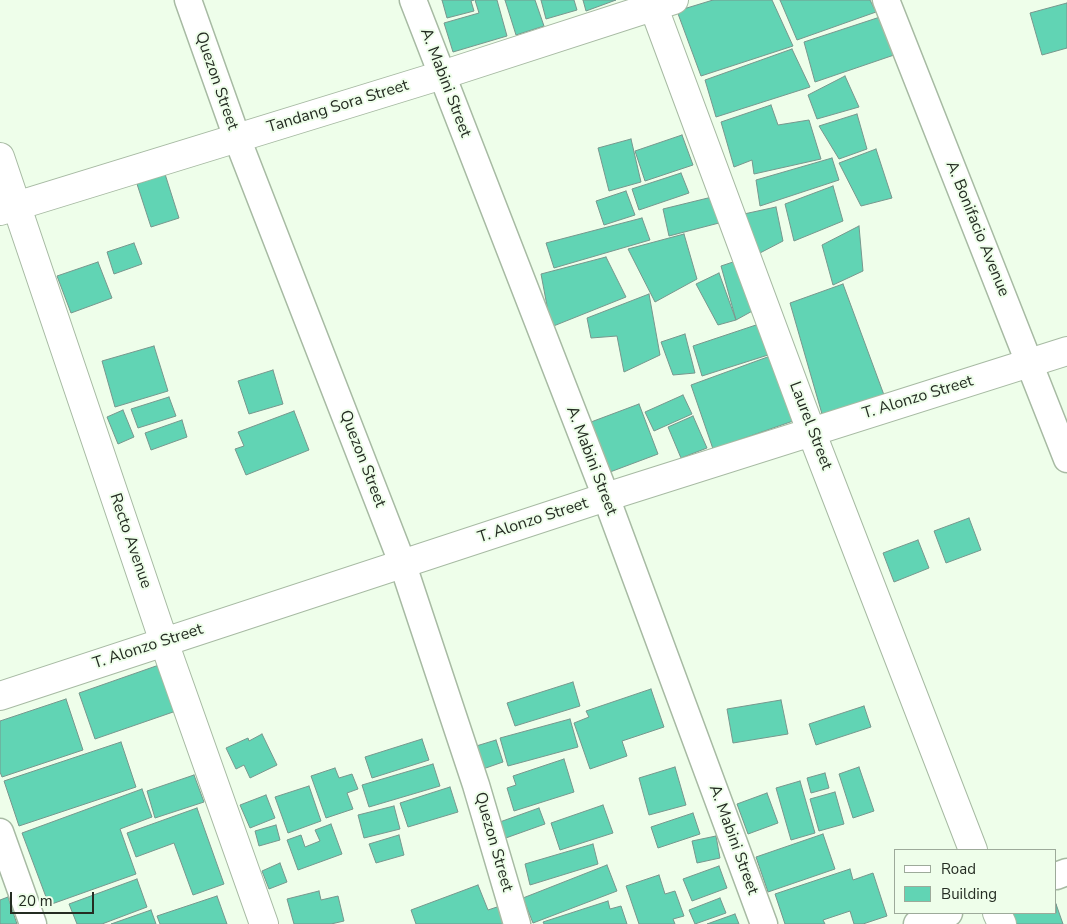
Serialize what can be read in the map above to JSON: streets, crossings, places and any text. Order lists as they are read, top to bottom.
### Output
{
  "streets": {
    "street": [
      "Quezon Street",
      "A. Mabini Street",
      "Tandang Sora Street",
      "A. Bonifacio Avenue",
      "T. Alonzo Street",
      "Laurel Street",
      "Recto Avenue"
    ]
  },
  "crossings": [
    ["Quezon Street", "Tandang Sora Street"],
    ["Quezon Street", "T. Alonzo Street"],
    ["A. Mabini Street", "Tandang Sora Street"],
    ["A. Mabini Street", "T. Alonzo Street"],
    ["Tandang Sora Street", "Laurel Street"],
    ["Tandang Sora Street", "Recto Avenue"],
    ["A. Bonifacio Avenue", "T. Alonzo Street"],
    ["T. Alonzo Street", "Laurel Street"],
    ["T. Alonzo Street", "Recto Avenue"]
  ],
  "legend": ["Road", "Building"],
  "scale_bar": "20 m"
}
